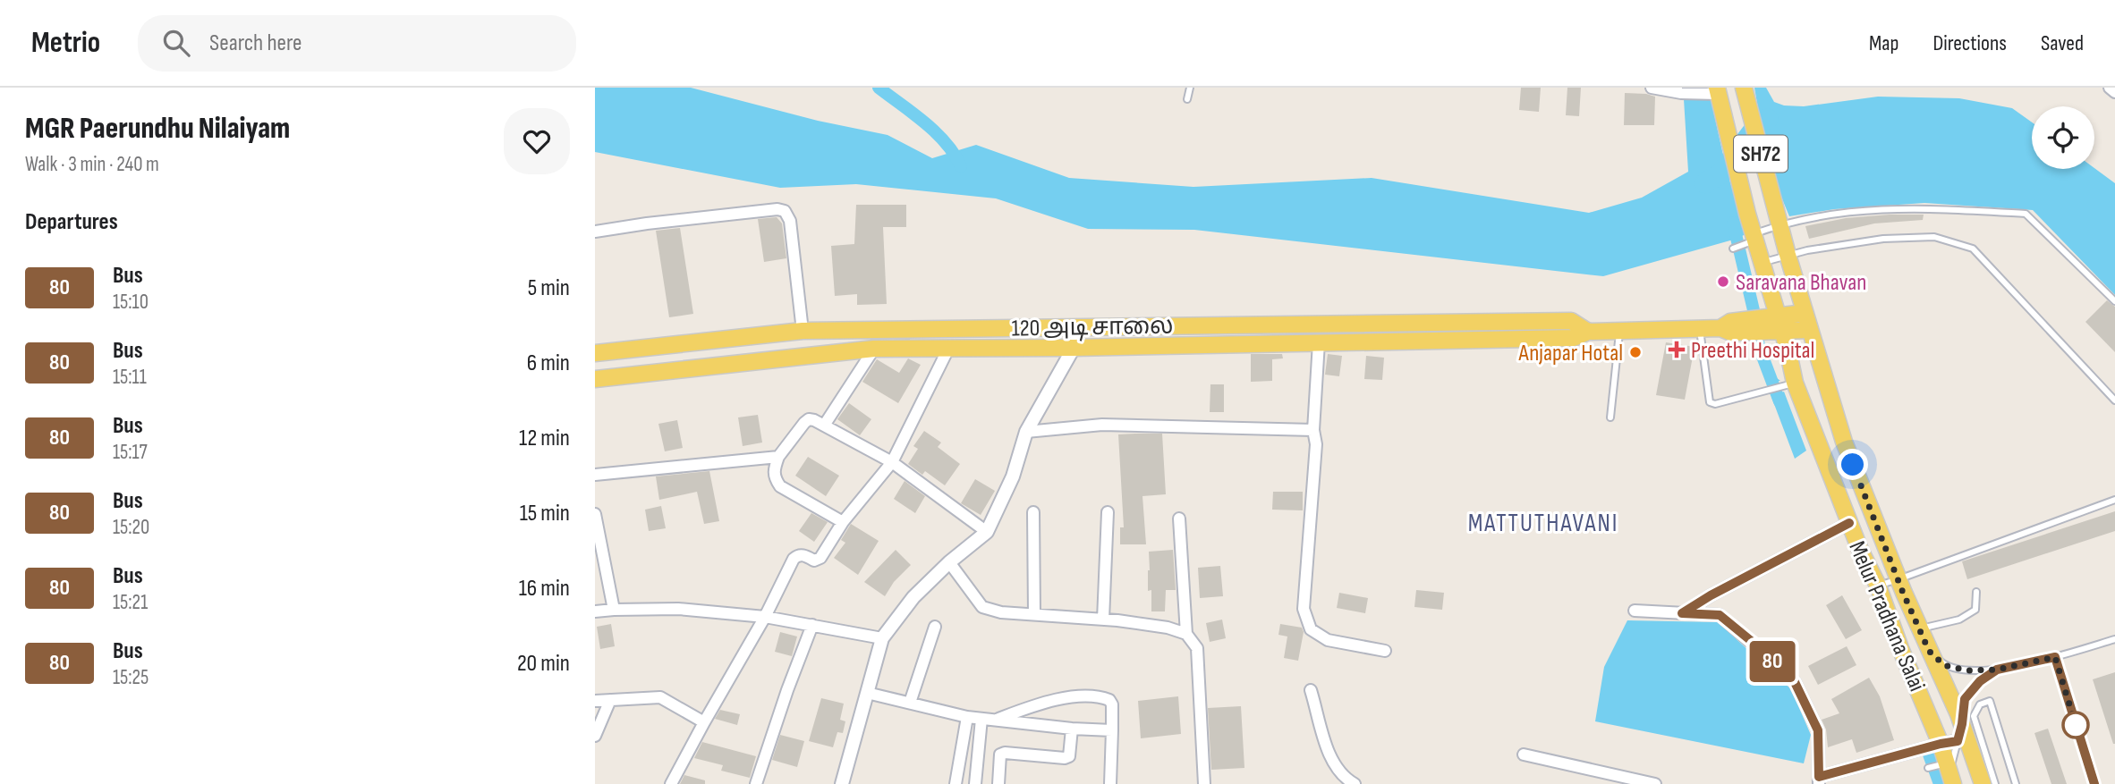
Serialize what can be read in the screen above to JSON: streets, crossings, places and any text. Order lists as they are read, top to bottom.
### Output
{
  "streets": {
    "main road": ["SH72", "120 அடி சாலை", "Melur Pradhana Salai"]
  },
  "crossings": [
    ["120 அடி சாலை", "Melur Pradhana Salai"]
  ],
  "districts": ["MATTUTHAVANI"],
  "places": {
    "other": ["Saravana Bhavan", "Anjapar Hotal"],
    "health": ["Preethi Hospital"]
  },
  "lines": ["bus line 80"],
  "page": {
    "header": "Metrio",
    "search": "Search here",
    "nav": ["Map", "Directions", "Saved"],
    "heading": [
      ["MGR Paerundhu Nilaiyam", "Walk · 3 min · 240 m"],
      "Departures"
    ],
    "on_map": "80",
    "list": [
      {
        "mark": "80",
        "name": "Bus",
        "note": "15:10",
        "value": "5 min"
      },
      {
        "mark": "80",
        "name": "Bus",
        "note": "15:11",
        "value": "6 min"
      },
      {
        "mark": "80",
        "name": "Bus",
        "note": "15:17",
        "value": "12 min"
      },
      {
        "mark": "80",
        "name": "Bus",
        "note": "15:20",
        "value": "15 min"
      },
      {
        "mark": "80",
        "name": "Bus",
        "note": "15:21",
        "value": "16 min"
      },
      {
        "mark": "80",
        "name": "Bus",
        "note": "15:25",
        "value": "20 min"
      }
    ]
  }
}
